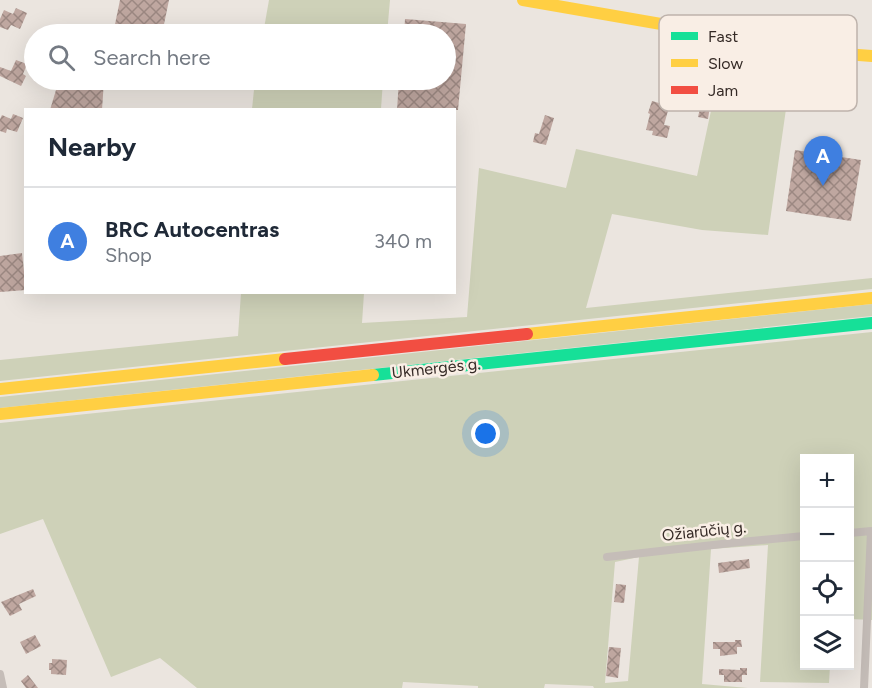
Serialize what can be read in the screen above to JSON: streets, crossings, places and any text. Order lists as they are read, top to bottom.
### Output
{
  "streets": {
    "main road": ["Ukmergės g."],
    "street": ["Ožiarūčių g."]
  },
  "legend": ["Fast", "Slow", "Jam"],
  "page": {
    "search": "Search here",
    "heading": "Nearby",
    "pins": "A",
    "list": [
      {
        "mark": "A",
        "name": "BRC Autocentras",
        "note": "Shop",
        "value": "340 m"
      }
    ],
    "map_buttons": ["+", "−"]
  }
}
